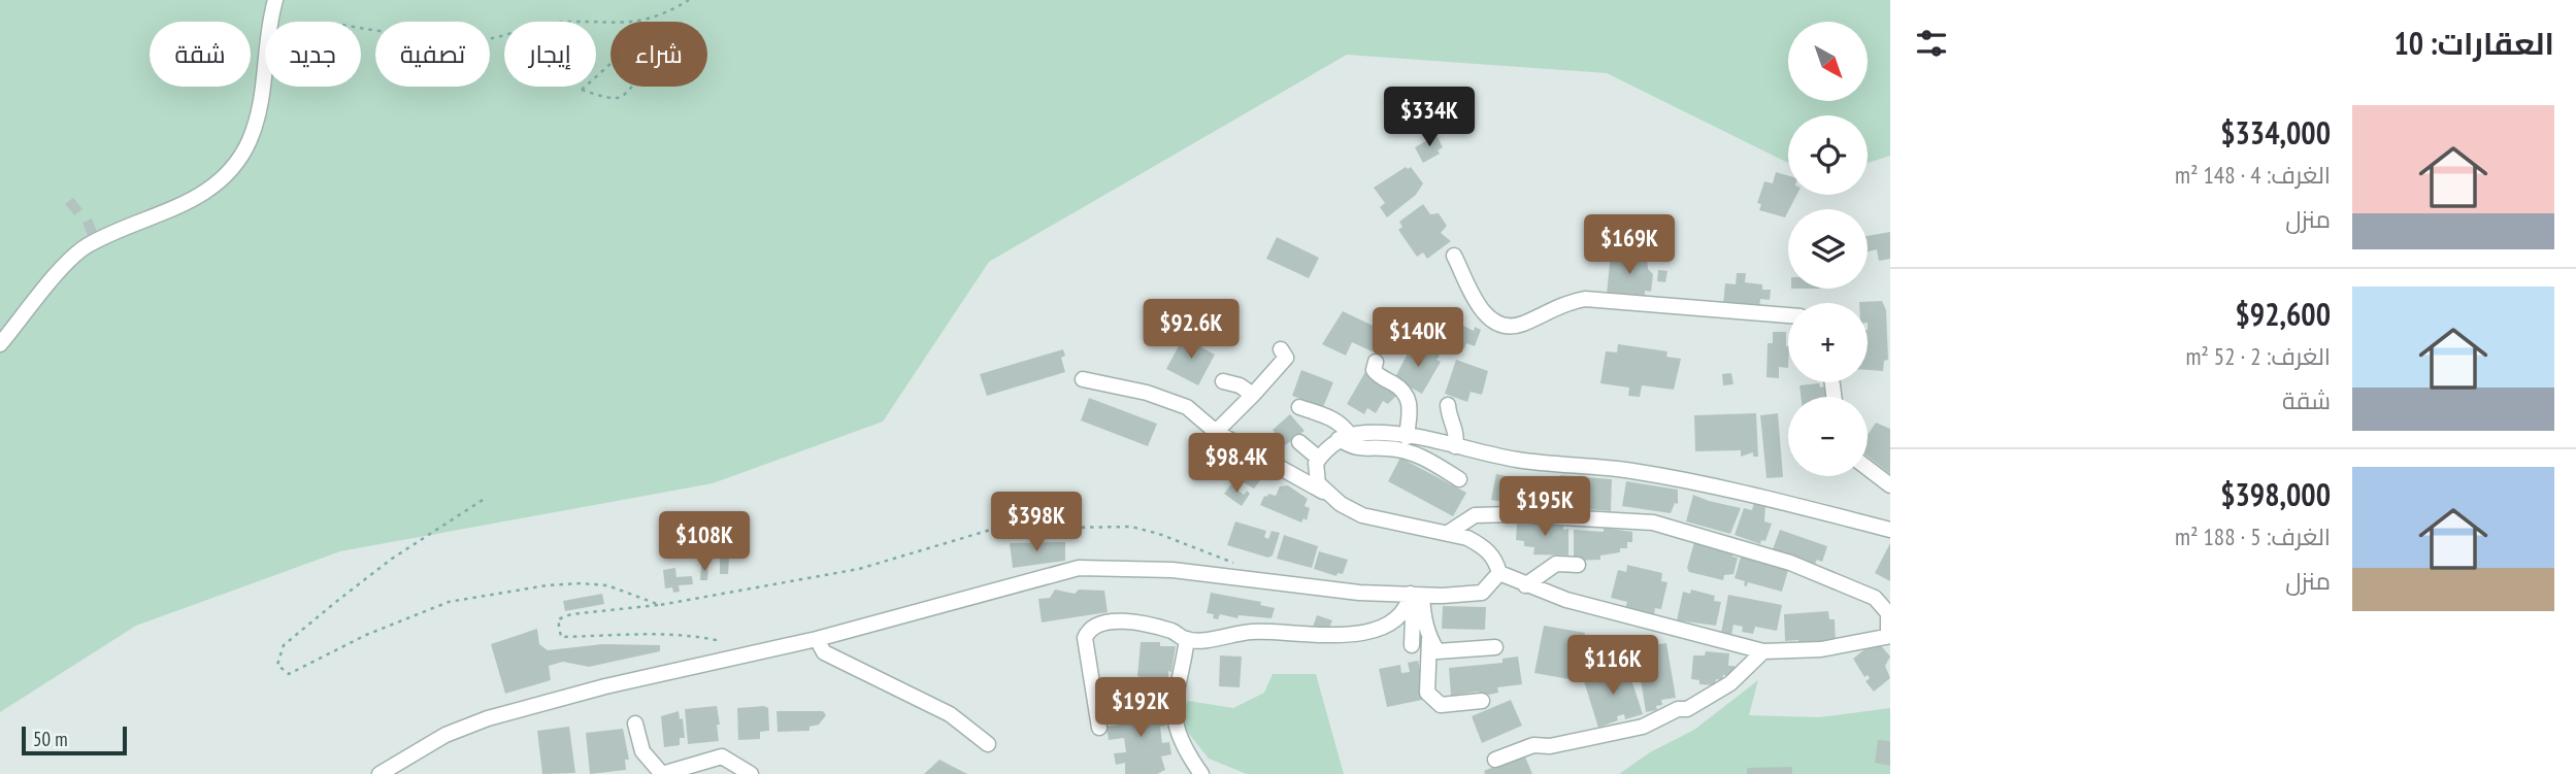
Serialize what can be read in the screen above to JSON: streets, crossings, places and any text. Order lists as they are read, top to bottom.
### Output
{
  "scale_bar": "50 m",
  "north": "bottom right",
  "page": {
    "heading": "العقارات: 10",
    "map_buttons": ["+", "−"],
    "chip": [
      "شراء",
      "إيجار",
      "تصفية",
      "جديد",
      "شقة"
    ],
    "list": [
      {
        "name": "$334,000",
        "note": "الغرف: 4 · 148 m² · منزل"
      },
      {
        "name": "$92,600",
        "note": "الغرف: 2 · 52 m² · شقة"
      },
      {
        "name": "$398,000",
        "note": "الغرف: 5 · 188 m² · منزل"
      }
    ],
    "price": [
      "$334K",
      "$169K",
      "$92.6K",
      "$140K",
      "$98.4K",
      "$195K",
      "$398K",
      "$108K",
      "$116K",
      "$192K"
    ],
    "scale": "50 m"
  }
}
